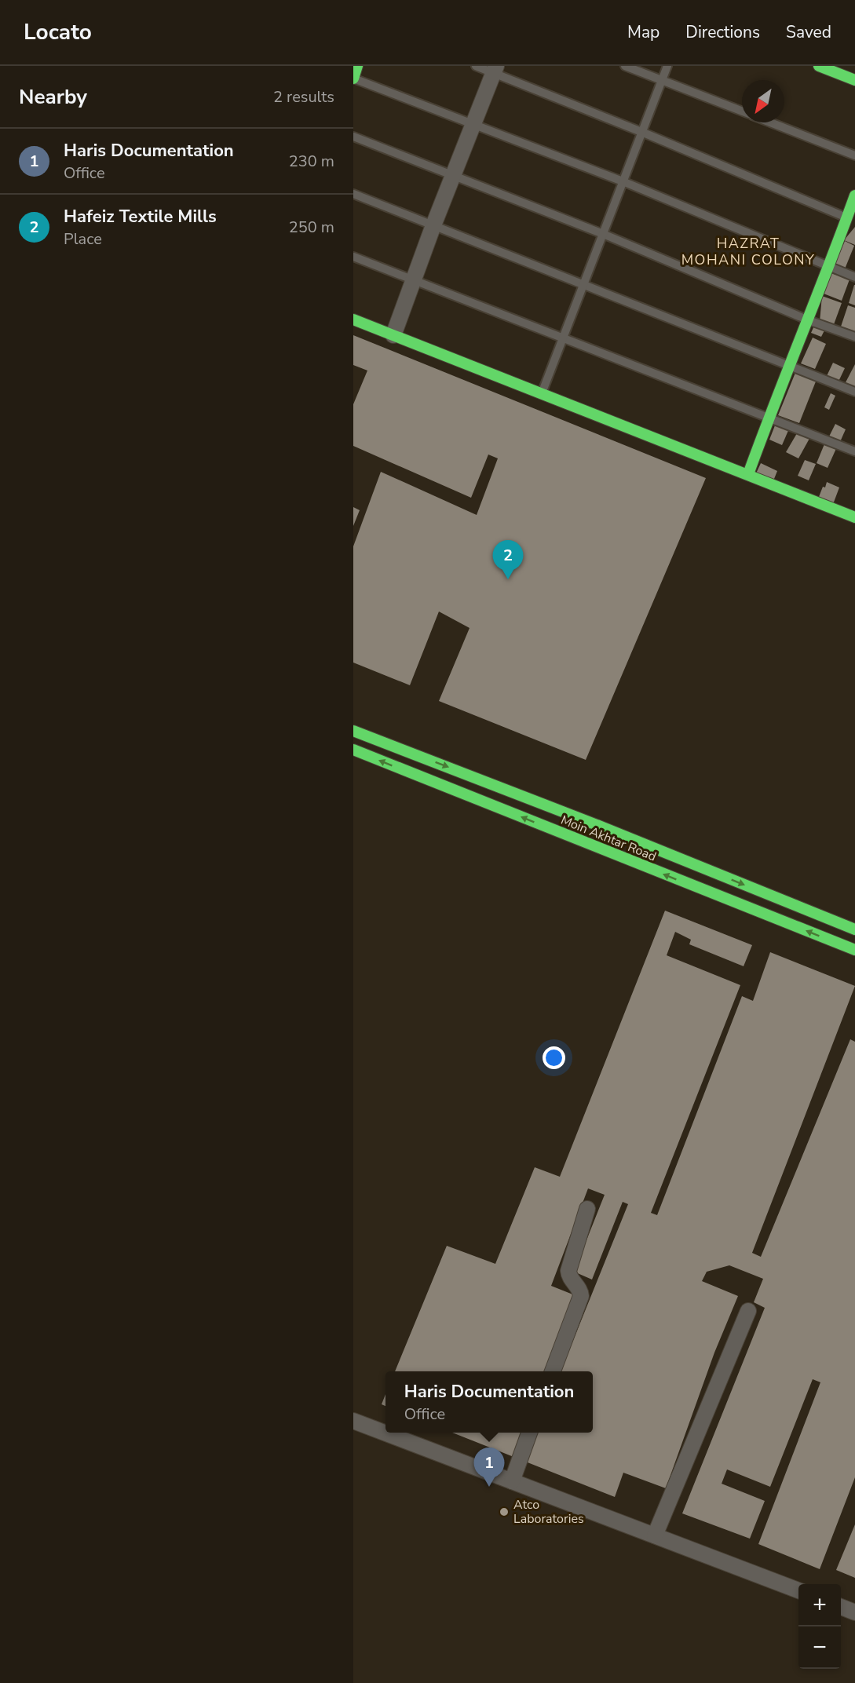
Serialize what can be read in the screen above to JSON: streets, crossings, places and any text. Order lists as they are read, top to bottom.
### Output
{
  "streets": {
    "main road": ["Moin Akhtar Road"]
  },
  "districts": ["HAZRAT MOHANI COLONY"],
  "places": ["Atco Laboratories"],
  "north": "bottom left",
  "page": {
    "header": "Locato",
    "nav": ["Map", "Directions", "Saved"],
    "heading": ["Nearby", "2 results"],
    "list": [
      {
        "mark": "1",
        "name": "Haris Documentation",
        "note": "Office",
        "value": "230 m"
      },
      {
        "mark": "2",
        "name": "Hafeiz Textile Mills",
        "note": "Place",
        "value": "250 m"
      }
    ],
    "pins": ["2", "1"],
    "popup": ["Haris Documentation", "Office"],
    "map_buttons": ["+", "−"]
  }
}
